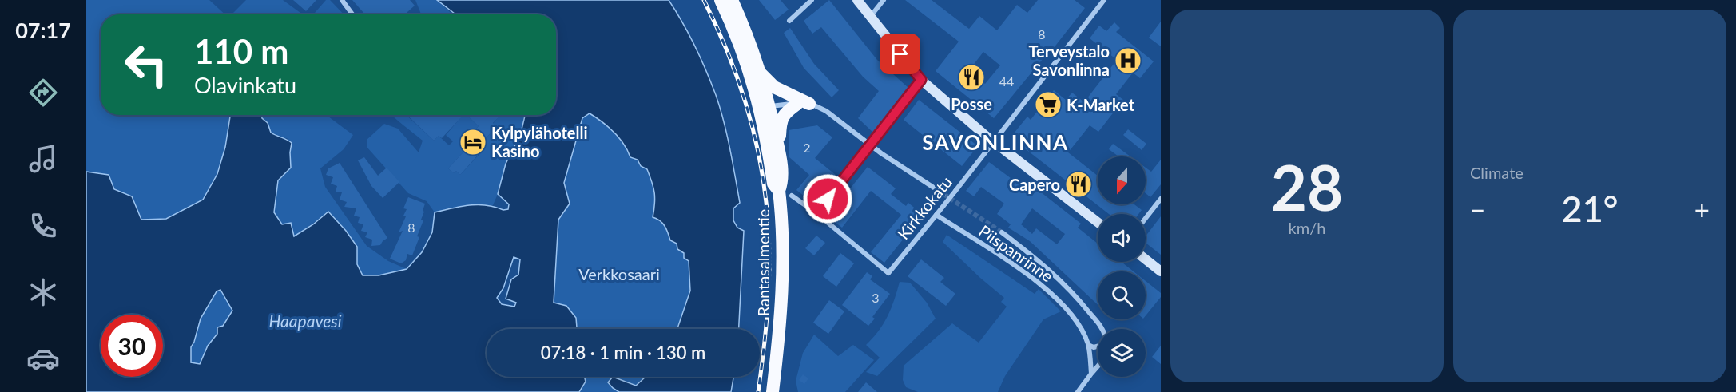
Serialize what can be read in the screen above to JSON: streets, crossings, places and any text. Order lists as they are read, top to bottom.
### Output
{
  "streets": {
    "highway": ["Rantasalmentie"],
    "street": ["Kirkkokatu", "Piispanrinne"]
  },
  "crossings": [
    ["Kirkkokatu", "Piispanrinne"]
  ],
  "districts": ["SAVONLINNA"],
  "water": ["Haapavesi"],
  "parks": ["Verkkosaari"],
  "places": {
    "hospital": ["Terveystalo Savonlinna"],
    "restaurant": ["Posse", "Capero"],
    "supermarket": ["K-Market"],
    "hotel": ["Kylpylähotelli Kasino"]
  },
  "house_numbers": [
    "8",
    "44",
    "2",
    "8",
    "3"
  ],
  "north": "bottom",
  "page": {
    "tabs": "07:17",
    "tile": [
      ["28", "km/h"],
      "Climate"
    ],
    "turn": ["110 m", "Olavinkatu"],
    "heat": ["−", "21°", "+"],
    "limit": "30",
    "trip": "07:18 · 1 min · 130 m"
  }
}
